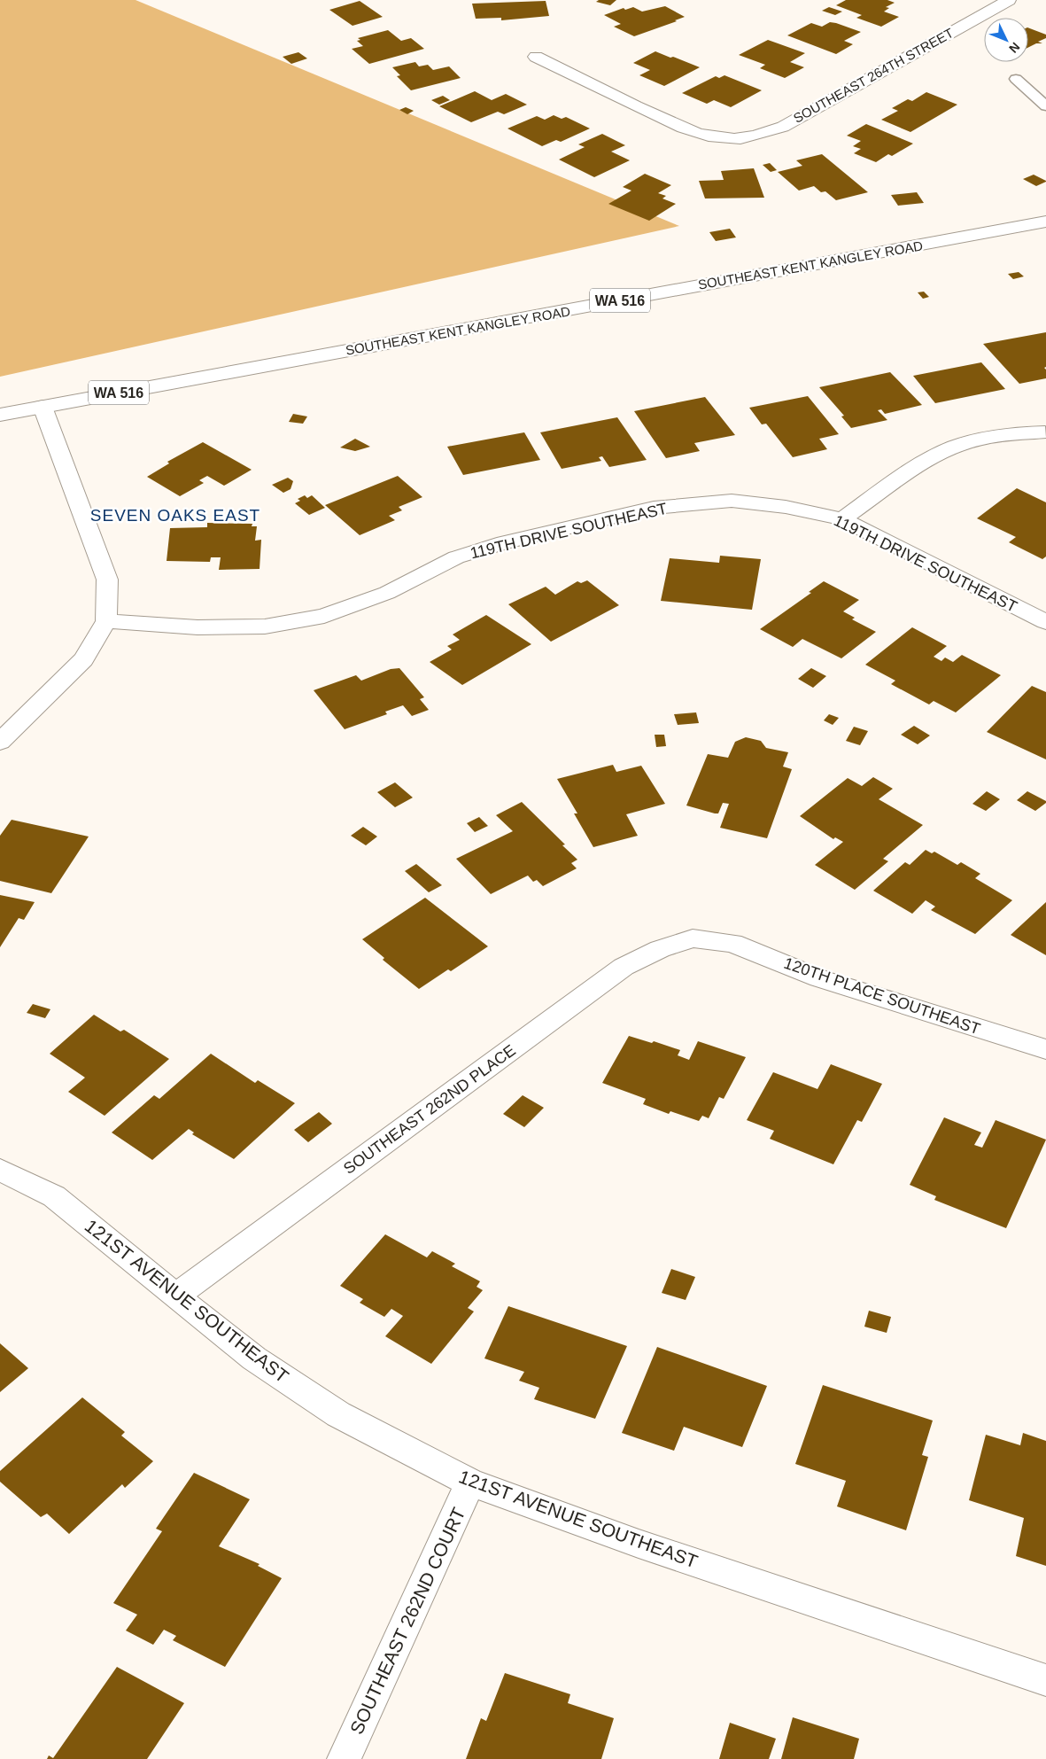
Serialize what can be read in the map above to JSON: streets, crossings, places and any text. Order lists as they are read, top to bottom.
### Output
{
  "streets": {
    "street": [
      "SOUTHEAST 264TH STREET",
      "SOUTHEAST KENT KANGLEY ROAD",
      "WA 516",
      "119TH DRIVE SOUTHEAST",
      "120TH PLACE SOUTHEAST",
      "SOUTHEAST 262ND PLACE",
      "121ST AVENUE SOUTHEAST",
      "SOUTHEAST 262ND COURT"
    ]
  },
  "crossings": [
    ["120TH PLACE SOUTHEAST", "SOUTHEAST 262ND PLACE"],
    ["SOUTHEAST 262ND PLACE", "121ST AVENUE SOUTHEAST"],
    ["121ST AVENUE SOUTHEAST", "SOUTHEAST 262ND COURT"]
  ],
  "districts": ["SEVEN OAKS EAST"],
  "north": "bottom right"
}
